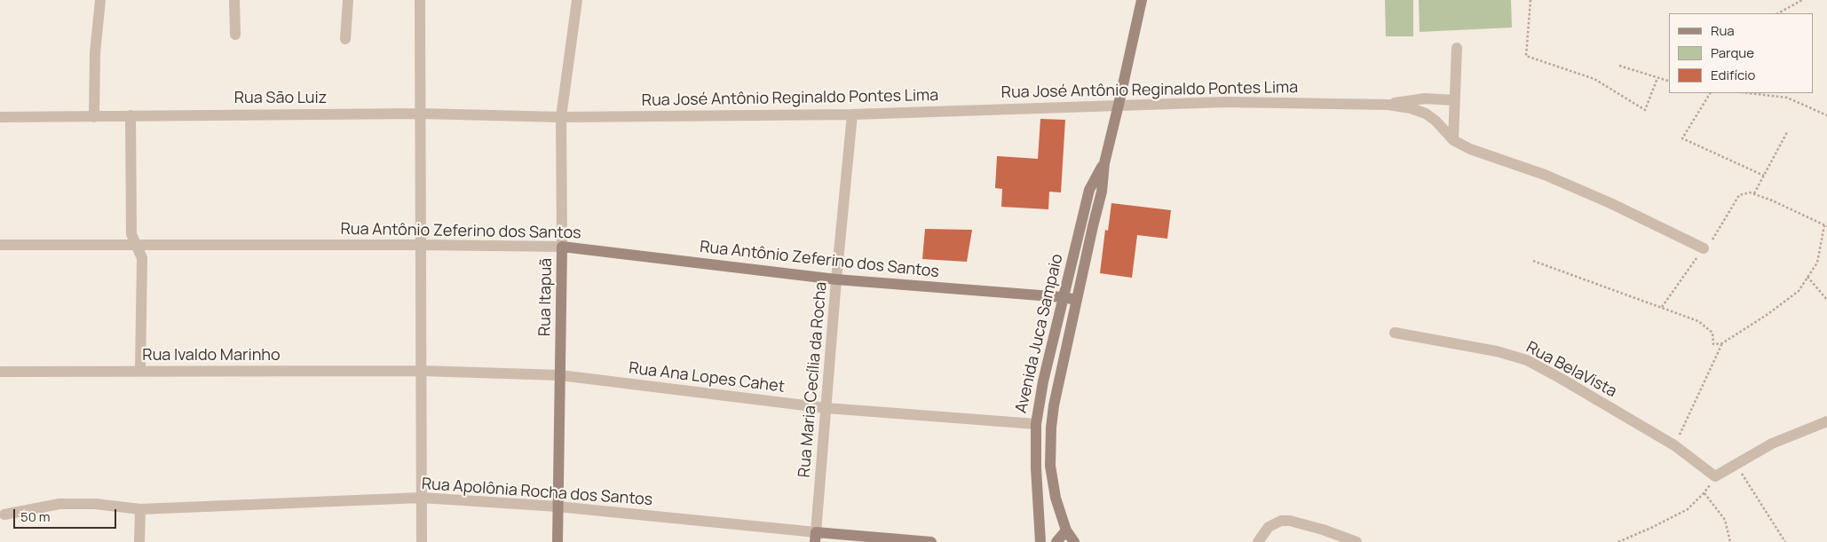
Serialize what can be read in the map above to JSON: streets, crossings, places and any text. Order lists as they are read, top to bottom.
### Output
{
  "streets": {
    "main road": [
      "Rua Antônio Zeferino dos Santos",
      "Rua Itapuã",
      "Avenida Juca Sampaio",
      "Rua Apolônia Rocha dos Santos"
    ],
    "street": [
      "Rua José Antônio Reginaldo Pontes Lima",
      "Rua São Luiz",
      "Rua Ivaldo Marinho",
      "Rua BelaVista",
      "Rua Ana Lopes Cahet",
      "Rua Maria Cecília da Rocha"
    ]
  },
  "crossings": [
    ["Rua José Antônio Reginaldo Pontes Lima", "Rua São Luiz"],
    ["Rua José Antônio Reginaldo Pontes Lima", "Rua Itapuã"],
    ["Rua José Antônio Reginaldo Pontes Lima", "Avenida Juca Sampaio"],
    ["Rua José Antônio Reginaldo Pontes Lima", "Rua Maria Cecília da Rocha"],
    ["Rua São Luiz", "Rua Itapuã"],
    ["Rua Antônio Zeferino dos Santos", "Rua Itapuã"],
    ["Rua Antônio Zeferino dos Santos", "Avenida Juca Sampaio"],
    ["Rua Antônio Zeferino dos Santos", "Rua Maria Cecília da Rocha"],
    ["Rua Itapuã", "Rua Ivaldo Marinho"],
    ["Rua Itapuã", "Rua Ana Lopes Cahet"],
    ["Rua Itapuã", "Rua Apolônia Rocha dos Santos"],
    ["Avenida Juca Sampaio", "Rua Ana Lopes Cahet"],
    ["Rua Ivaldo Marinho", "Rua Ana Lopes Cahet"],
    ["Rua Ana Lopes Cahet", "Rua Maria Cecília da Rocha"],
    ["Rua Maria Cecília da Rocha", "Rua Apolônia Rocha dos Santos"]
  ],
  "legend": ["Rua", "Parque", "Edifício"],
  "scale_bar": "50 m"
}
